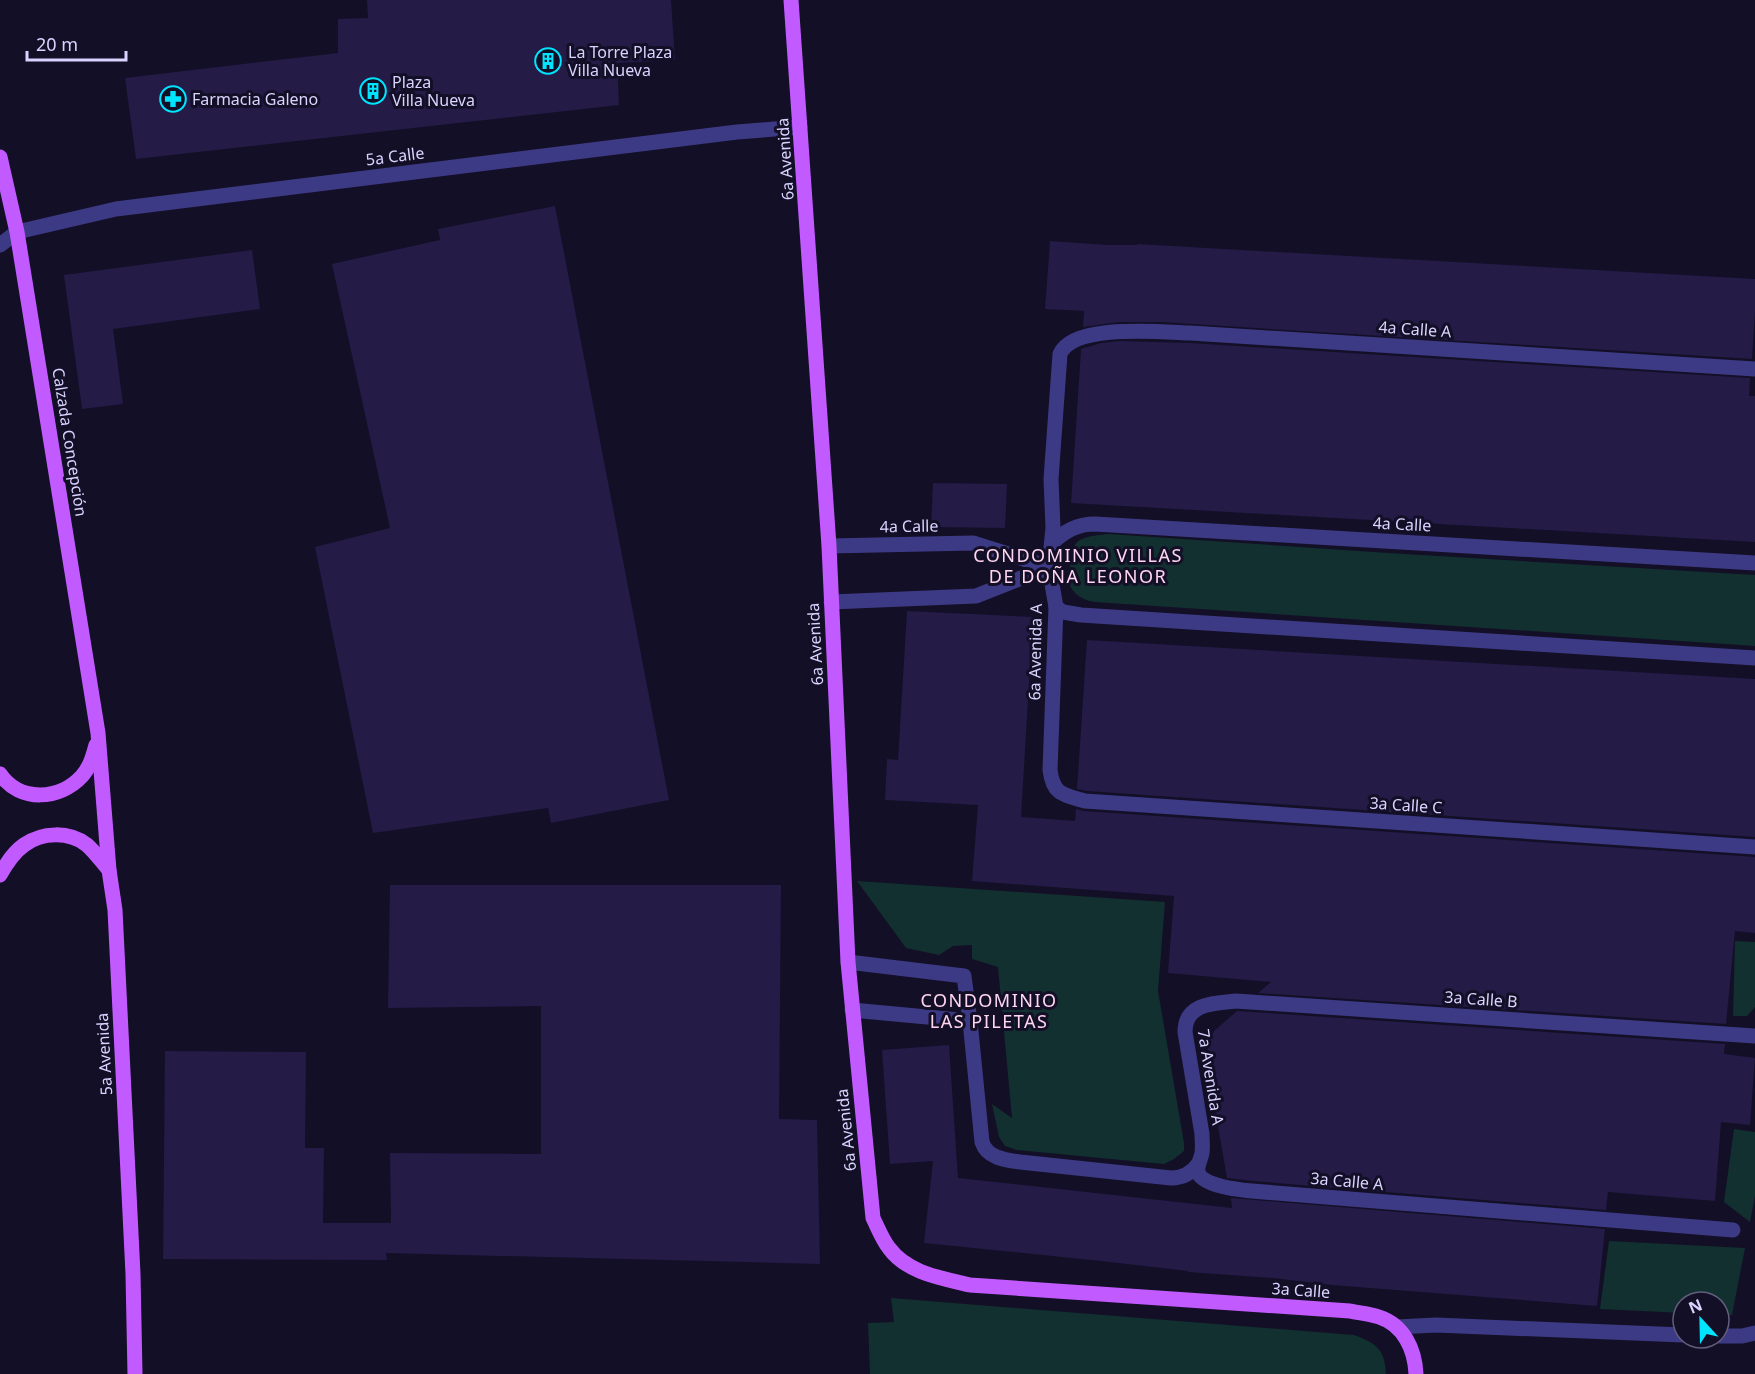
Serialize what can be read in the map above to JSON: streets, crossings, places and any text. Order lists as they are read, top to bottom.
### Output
{
  "streets": {
    "main road": [
      "6a Avenida",
      "Calzada Concepción",
      "5a Avenida",
      "3a Calle"
    ],
    "street": [
      "5a Calle",
      "4a Calle A",
      "4a Calle",
      "6a Avenida A",
      "3a Calle C",
      "3a Calle B",
      "7a Avenida A",
      "3a Calle A"
    ]
  },
  "crossings": [
    ["5a Calle", "6a Avenida"],
    ["5a Calle", "Calzada Concepción"],
    ["6a Avenida", "4a Calle"],
    ["6a Avenida", "3a Calle"],
    ["4a Calle A", "6a Avenida A"],
    ["Calzada Concepción", "5a Avenida"],
    ["4a Calle", "6a Avenida A"],
    ["6a Avenida A", "3a Calle C"],
    ["3a Calle B", "7a Avenida A"],
    ["7a Avenida A", "3a Calle A"]
  ],
  "districts": ["CONDOMINIO VILLAS DE DOÑA LEONOR", "CONDOMINIO LAS PILETAS"],
  "places": {
    "building": ["La Torre Plaza Villa Nueva", "Plaza Villa Nueva"],
    "pharmacy": ["Farmacia Galeno"]
  },
  "scale_bar": "20 m",
  "north": "top"
}
